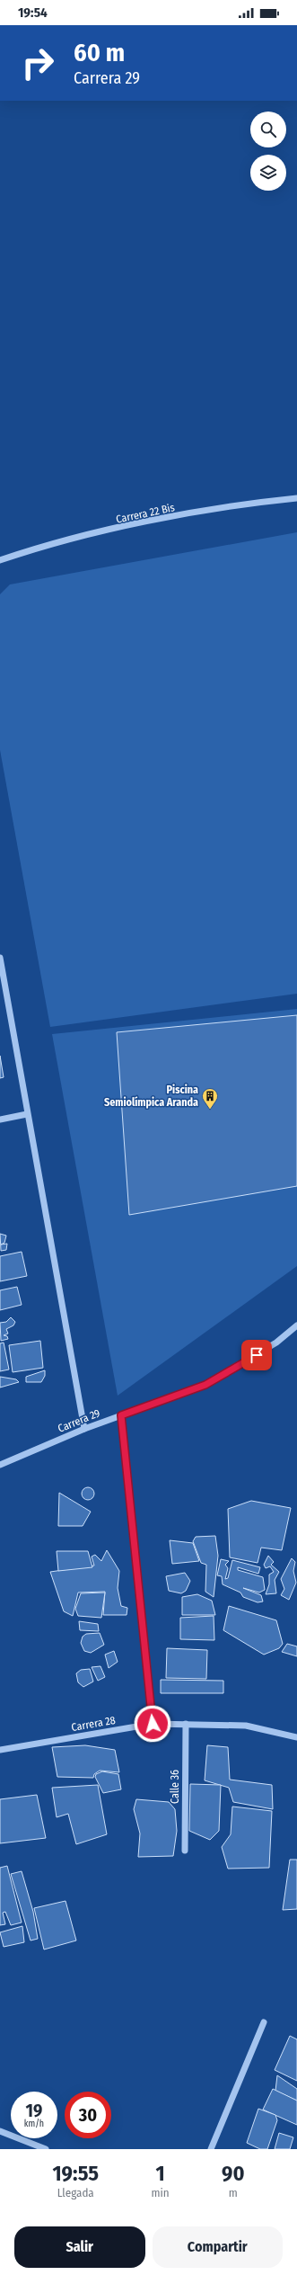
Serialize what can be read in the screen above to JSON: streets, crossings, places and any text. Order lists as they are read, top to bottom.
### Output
{
  "streets": {
    "street": [
      "Carrera 22 Bis",
      "Carrera 29",
      "Carrera 28",
      "Calle 36"
    ]
  },
  "crossings": [
    ["Carrera 28", "Calle 36"]
  ],
  "places": {
    "building": ["Piscina Semiolímpica Aranda"]
  },
  "page": {
    "status": "19:54",
    "turn": ["60 m", "Carrera 29"],
    "speed": "19 km/h",
    "limit": "30",
    "eta": [
      "19:55",
      "Llegada",
      "1",
      "min",
      "90",
      "m"
    ],
    "buttons": ["Salir", "Compartir"]
  }
}
